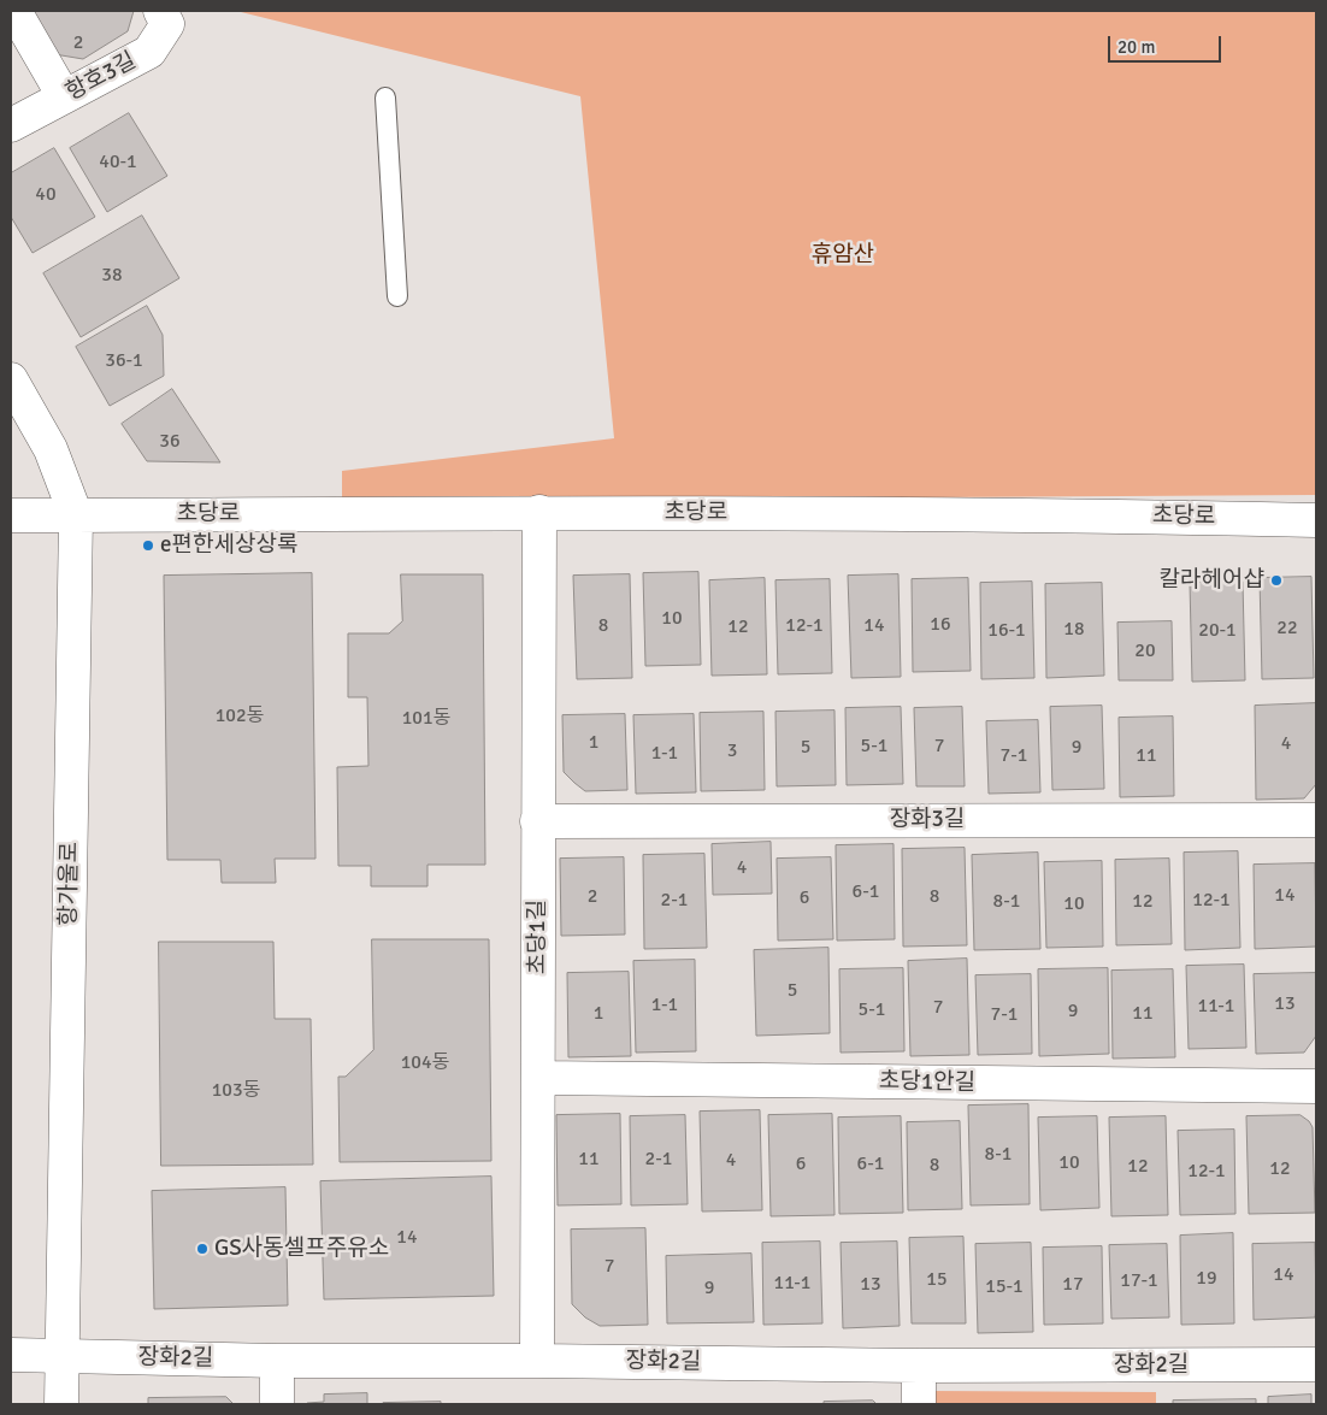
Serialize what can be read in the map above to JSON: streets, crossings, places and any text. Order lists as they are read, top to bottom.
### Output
{
  "streets": {
    "street": [
      "항호3길",
      "초당로",
      "장화3길",
      "항가울로",
      "초당1길",
      "초당1안길",
      "장화2길"
    ]
  },
  "crossings": [
    ["초당로", "항가울로"],
    ["초당로", "초당1길"],
    ["장화3길", "초당1길"],
    ["항가울로", "장화2길"],
    ["초당1길", "초당1안길"],
    ["초당1길", "장화2길"]
  ],
  "parks": ["휴암산"],
  "places": ["e편한세상상록", "칼라헤어샵", "GS사동셀프주유소"],
  "house_numbers": [
    "2",
    "40-1",
    "40",
    "38",
    "36-1",
    "36",
    "10",
    "16",
    "8",
    "12-1",
    "14",
    "12",
    "22",
    "18",
    "16-1",
    "20-1",
    "20",
    "102동",
    "101동",
    "1",
    "4",
    "5-1",
    "7",
    "5",
    "9",
    "3",
    "1-1",
    "7-1",
    "11",
    "4",
    "6-1",
    "14",
    "2",
    "8",
    "6",
    "2-1",
    "12-1",
    "8-1",
    "12",
    "10",
    "5",
    "13",
    "1-1",
    "11-1",
    "7",
    "5-1",
    "9",
    "1",
    "11",
    "7-1",
    "104동",
    "103동",
    "8-1",
    "11",
    "2-1",
    "4",
    "10",
    "6",
    "6-1",
    "8",
    "12",
    "12",
    "12-1",
    "14",
    "7",
    "14",
    "19",
    "15",
    "17-1",
    "11-1",
    "13",
    "17",
    "15-1",
    "9"
  ],
  "scale_bar": "20 m"
}
